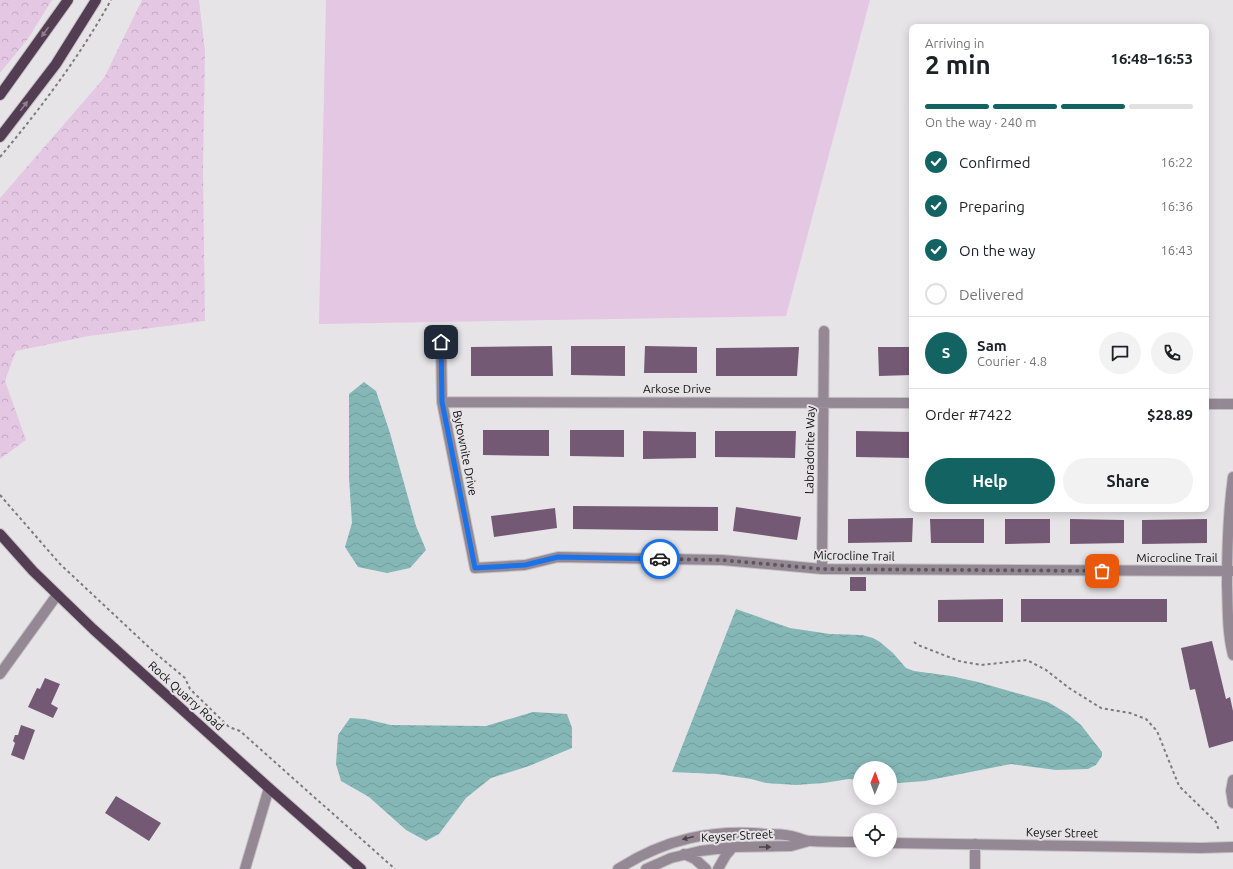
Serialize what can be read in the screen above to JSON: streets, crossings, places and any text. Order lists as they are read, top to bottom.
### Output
{
  "streets": {
    "main road": ["Rock Quarry Road"],
    "street": [
      "Arkose Drive",
      "Labradorite Way",
      "Bytownite Drive",
      "Microcline Trail",
      "Keyser Street"
    ]
  },
  "crossings": [
    ["Arkose Drive", "Labradorite Way"],
    ["Arkose Drive", "Bytownite Drive"],
    ["Labradorite Way", "Microcline Trail"],
    ["Bytownite Drive", "Microcline Trail"]
  ],
  "north": "top",
  "page": {
    "heading": ["2 min", "Arriving in", "16:48–16:53"],
    "panel": [
      "Sam",
      "Courier · 4.8",
      "Order #7422",
      "$28.89"
    ],
    "bar": "On the way · 240 m",
    "list": [
      ["Confirmed", "16:22"],
      ["Preparing", "16:36"],
      ["On the way", "16:43"],
      "Delivered"
    ],
    "round": "S",
    "buttons": ["Help", "Share"]
  }
}
